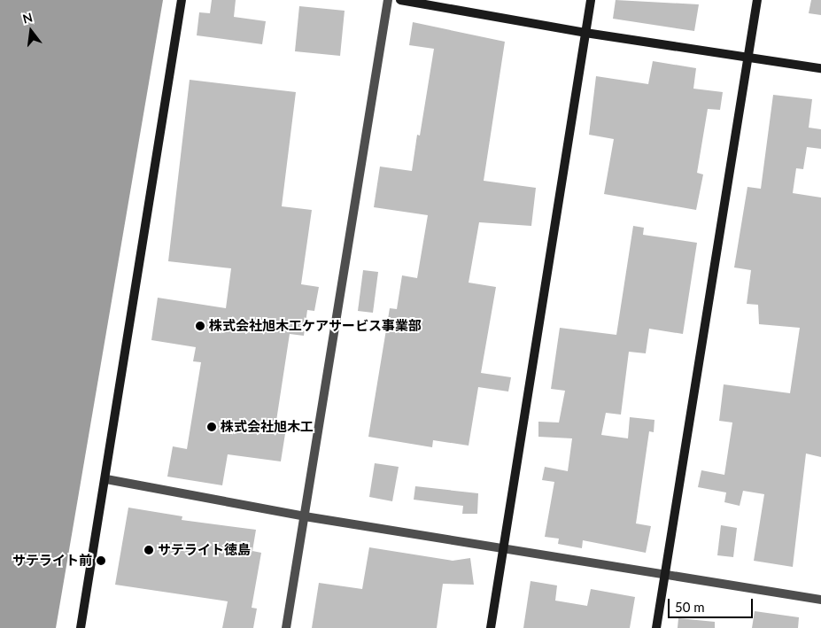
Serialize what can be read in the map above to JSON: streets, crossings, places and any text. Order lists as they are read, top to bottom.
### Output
{
  "places": [
    "株式会社旭木工ケアサービス事業部",
    "株式会社旭木工",
    "サテライト徳島",
    "サテライト前"
  ],
  "scale_bar": "50 m",
  "north": "top"
}
